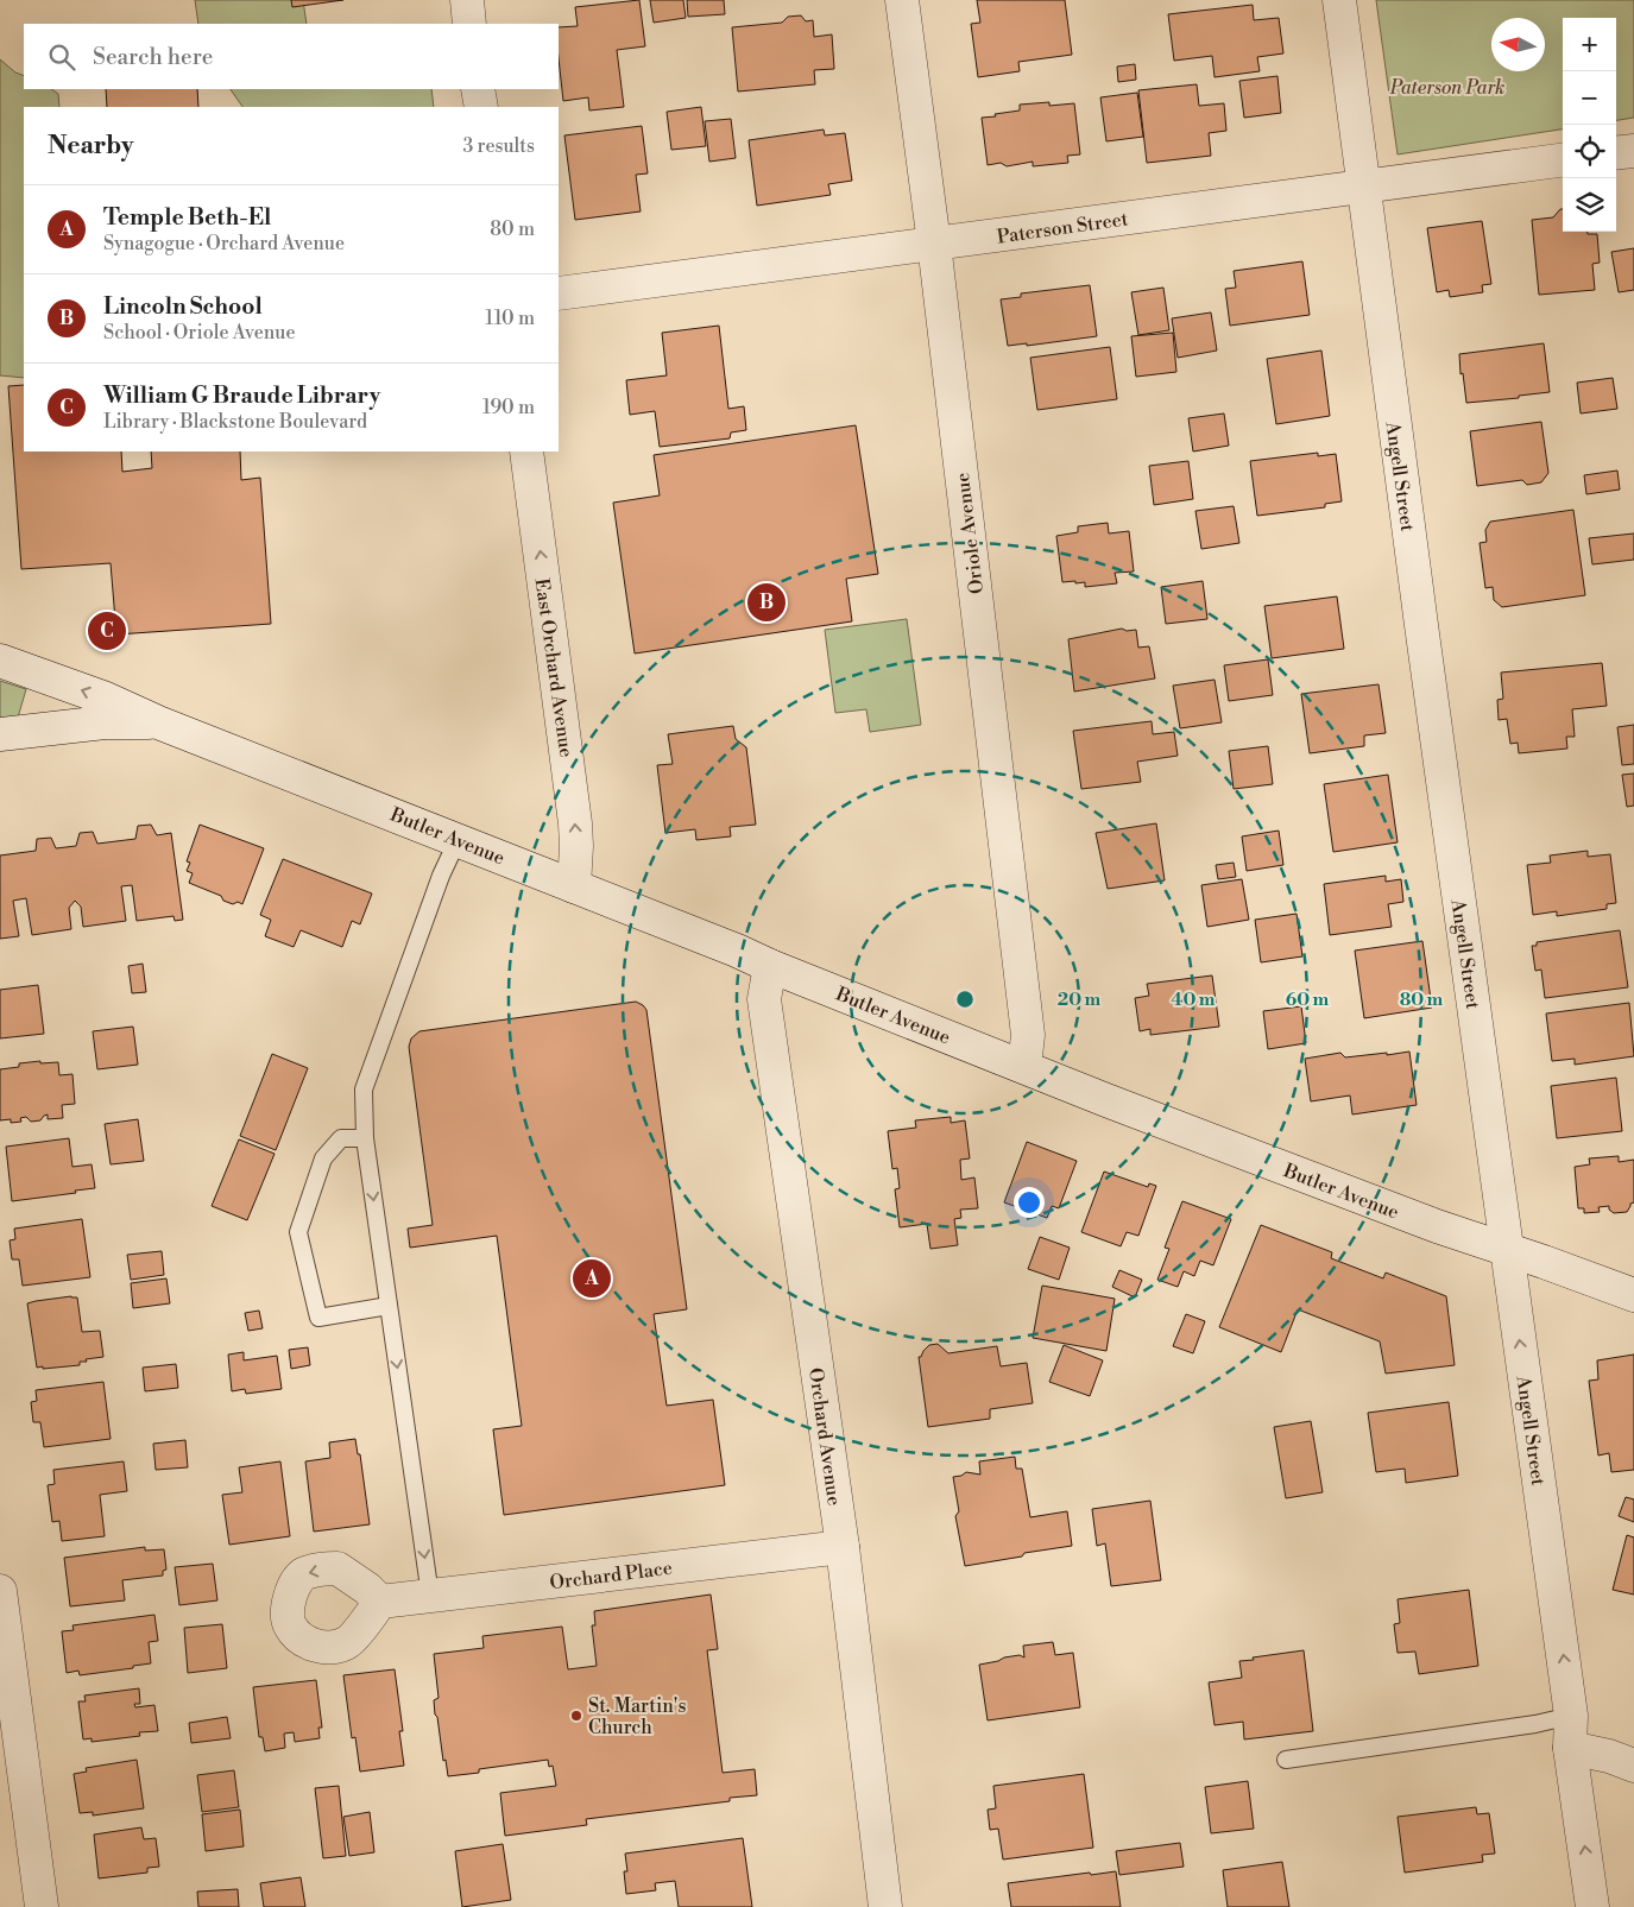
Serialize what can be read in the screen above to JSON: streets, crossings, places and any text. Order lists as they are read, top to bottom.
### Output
{
  "streets": {
    "street": [
      "Paterson Street",
      "Angell Street",
      "Oriole Avenue",
      "East Orchard Avenue",
      "Butler Avenue",
      "Orchard Avenue",
      "Orchard Place"
    ]
  },
  "crossings": [
    ["Paterson Street", "Angell Street"],
    ["Paterson Street", "Oriole Avenue"],
    ["Angell Street", "Butler Avenue"],
    ["Oriole Avenue", "Butler Avenue"],
    ["East Orchard Avenue", "Butler Avenue"],
    ["Butler Avenue", "Orchard Avenue"],
    ["Orchard Avenue", "Orchard Place"]
  ],
  "one_way": ["East Orchard Avenue"],
  "parks": ["Paterson Park"],
  "places": ["St. Martin's Church"],
  "north": "left",
  "page": {
    "map_buttons": ["+", "−"],
    "search": "Search here",
    "heading": ["Nearby", "3 results"],
    "list": [
      {
        "mark": "A",
        "name": "Temple Beth-El",
        "note": "Synagogue · Orchard Avenue",
        "value": "80 m"
      },
      {
        "mark": "B",
        "name": "Lincoln School",
        "note": "School · Oriole Avenue",
        "value": "110 m"
      },
      {
        "mark": "C",
        "name": "William G Braude Library",
        "note": "Library · Blackstone Boulevard",
        "value": "190 m"
      }
    ],
    "pins": ["B", "C", "A"]
  },
  "rings": [
    "20 m",
    "40 m",
    "60 m",
    "80 m"
  ]
}
